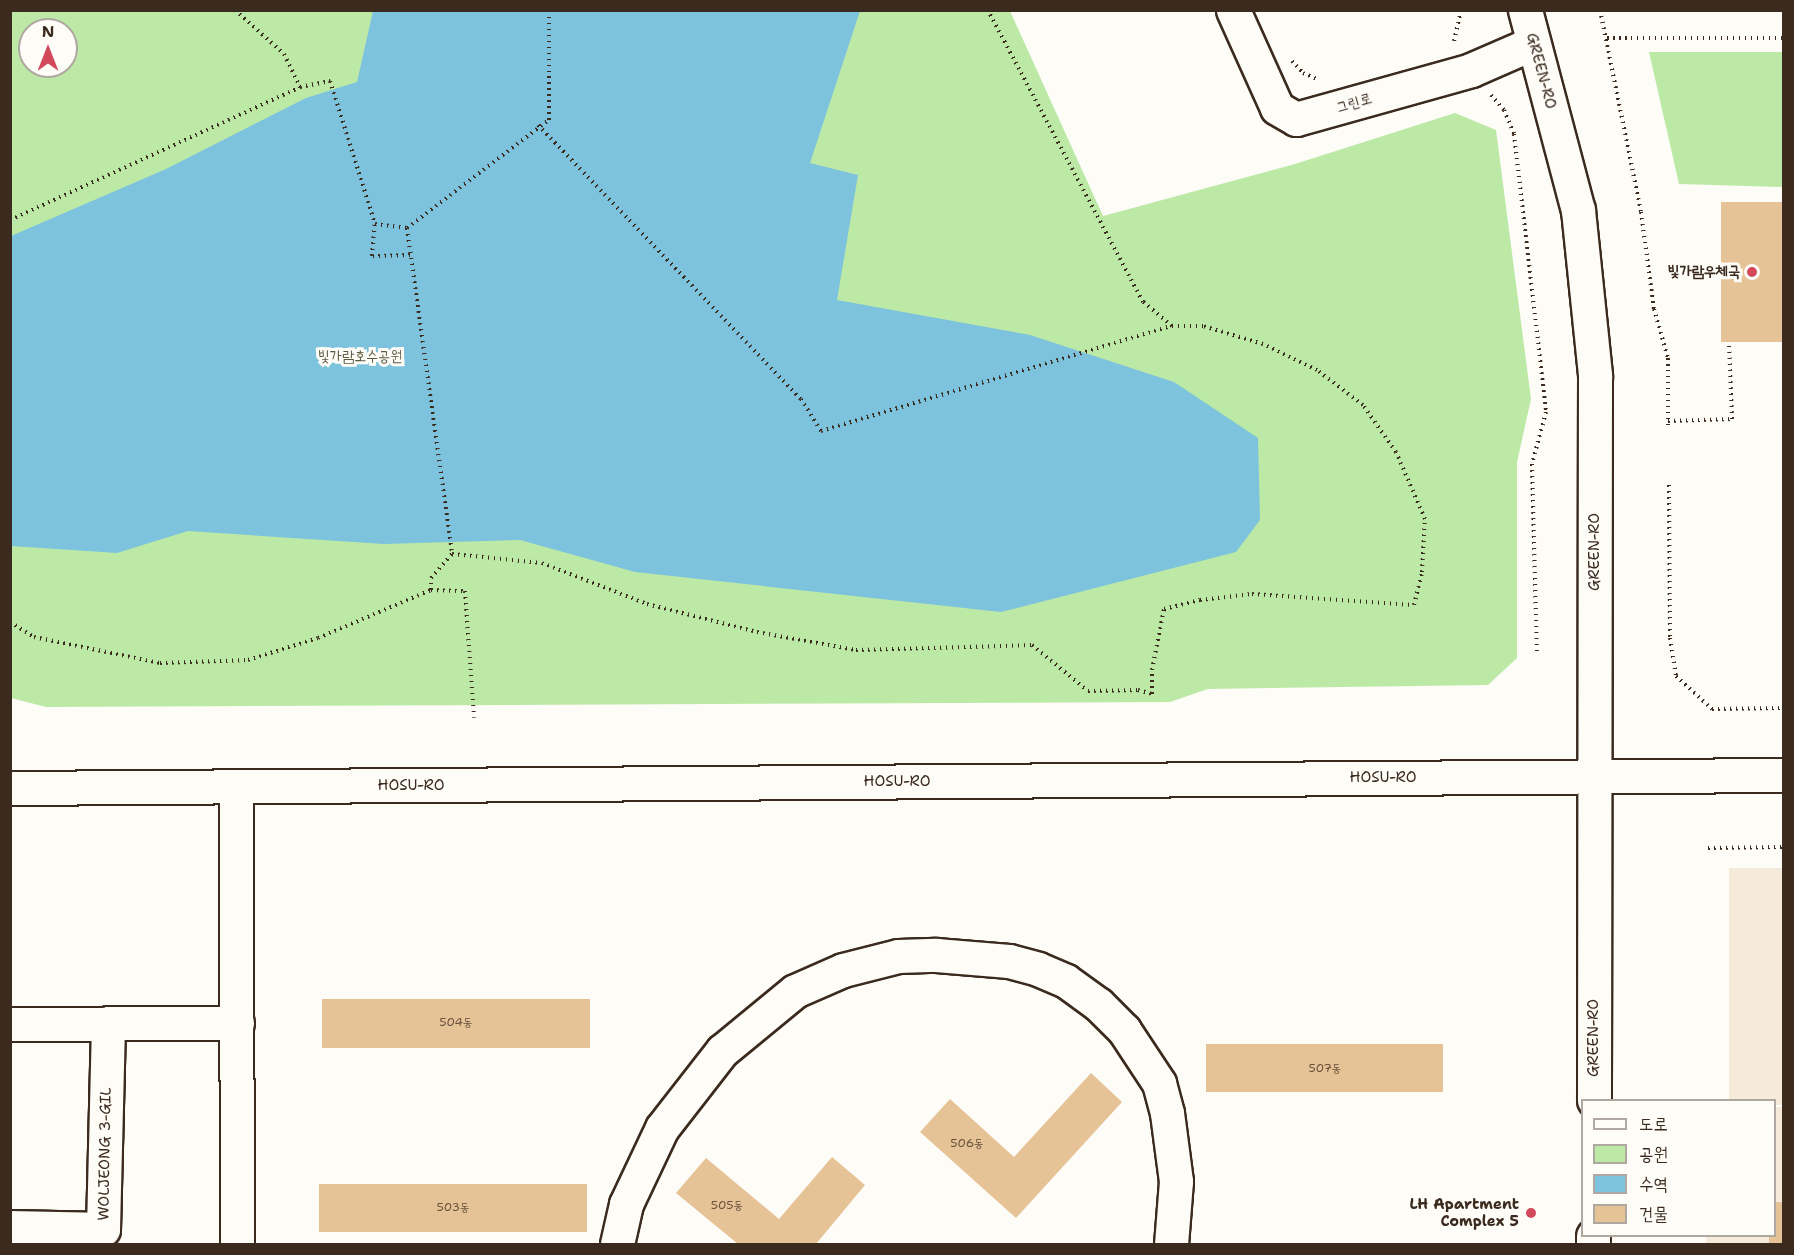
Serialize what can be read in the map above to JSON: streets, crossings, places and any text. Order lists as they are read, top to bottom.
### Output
{
  "streets": {
    "street": [
      "GREEN-RO",
      "그린로",
      "HOSU-RO",
      "WOLJEONG 3-GIL"
    ]
  },
  "crossings": [
    ["GREEN-RO", "그린로"],
    ["GREEN-RO", "HOSU-RO"]
  ],
  "parks": ["빛가람호수공원"],
  "places": ["빛가람우체국", "LH Apartment Complex 5"],
  "house_numbers": [
    "504동",
    "507동",
    "506동",
    "505동",
    "503동"
  ],
  "legend": [
    "도로",
    "공원",
    "수역",
    "건물"
  ],
  "north": "top"
}
